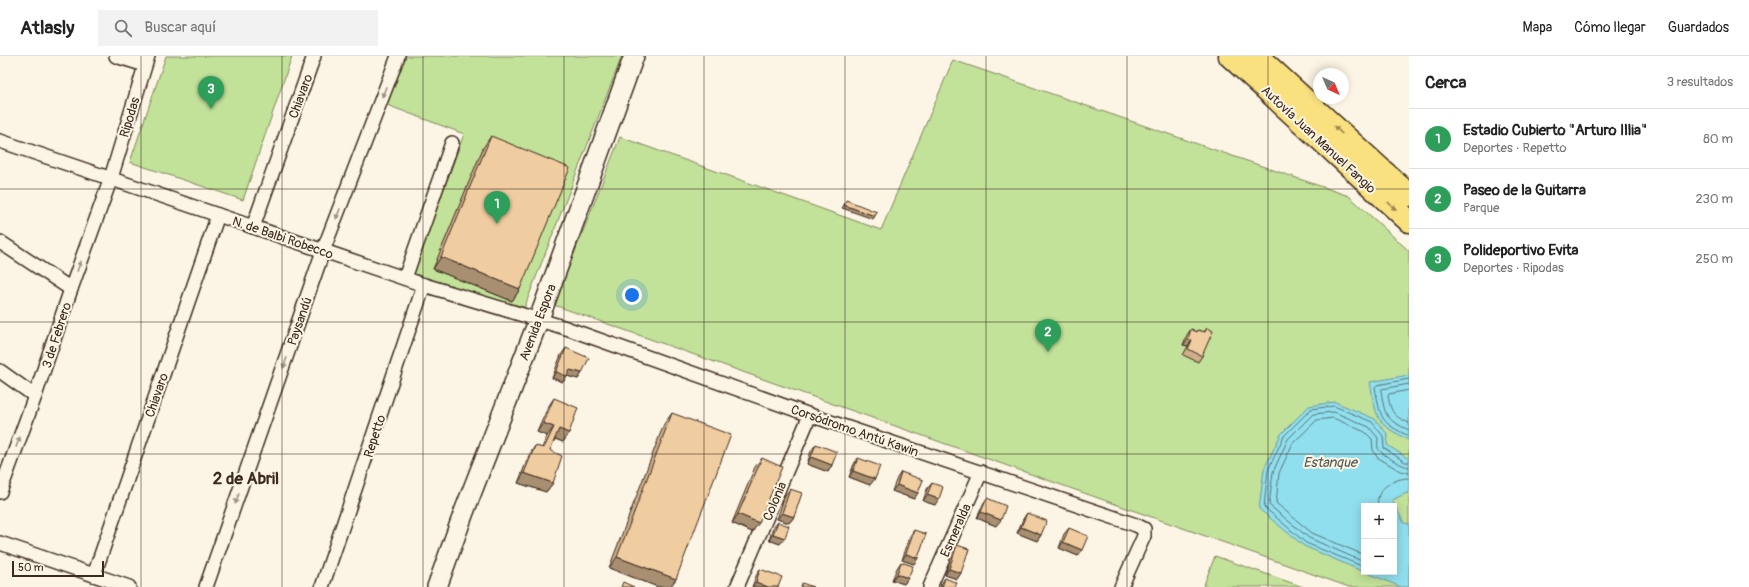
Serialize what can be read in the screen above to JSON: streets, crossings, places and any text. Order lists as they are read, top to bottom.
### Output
{
  "streets": {
    "highway": ["Autovía Juan Manuel Fangio"],
    "main road": ["Avenida Espora"],
    "street": [
      "Chiavaro",
      "Ripodas",
      "N. de Balbi Robecco",
      "Paysandú",
      "3 de Febrero",
      "Corsódromo Antú Kawin",
      "Repetto",
      "Colonia",
      "Esmeralda"
    ]
  },
  "crossings": [
    ["Chiavaro", "N. de Balbi Robecco"],
    ["Ripodas", "N. de Balbi Robecco"],
    ["Ripodas", "3 de Febrero"],
    ["N. de Balbi Robecco", "Paysandú"],
    ["N. de Balbi Robecco", "Avenida Espora"],
    ["N. de Balbi Robecco", "3 de Febrero"],
    ["N. de Balbi Robecco", "Corsódromo Antú Kawin"],
    ["N. de Balbi Robecco", "Repetto"],
    ["Corsódromo Antú Kawin", "Colonia"],
    ["Corsódromo Antú Kawin", "Esmeralda"]
  ],
  "one_way": ["Paysandú", "3 de Febrero"],
  "districts": ["2 de Abril"],
  "water": ["Estanque"],
  "scale_bar": "50 m",
  "north": "bottom right",
  "page": {
    "header": "Atlasly",
    "search": "Buscar aquí",
    "nav": ["Mapa", "Cómo llegar", "Guardados"],
    "heading": ["Cerca", "3 resultados"],
    "pins": ["3", "1", "2"],
    "list": [
      {
        "mark": "1",
        "name": "Estadio Cubierto \"Arturo Illia\"",
        "note": "Deportes · Repetto",
        "value": "80 m"
      },
      {
        "mark": "2",
        "name": "Paseo de la Guitarra",
        "note": "Parque",
        "value": "230 m"
      },
      {
        "mark": "3",
        "name": "Polideportivo Evita",
        "note": "Deportes · Ripodas",
        "value": "250 m"
      }
    ],
    "map_buttons": ["+", "−"],
    "scale": "50 m"
  }
}
